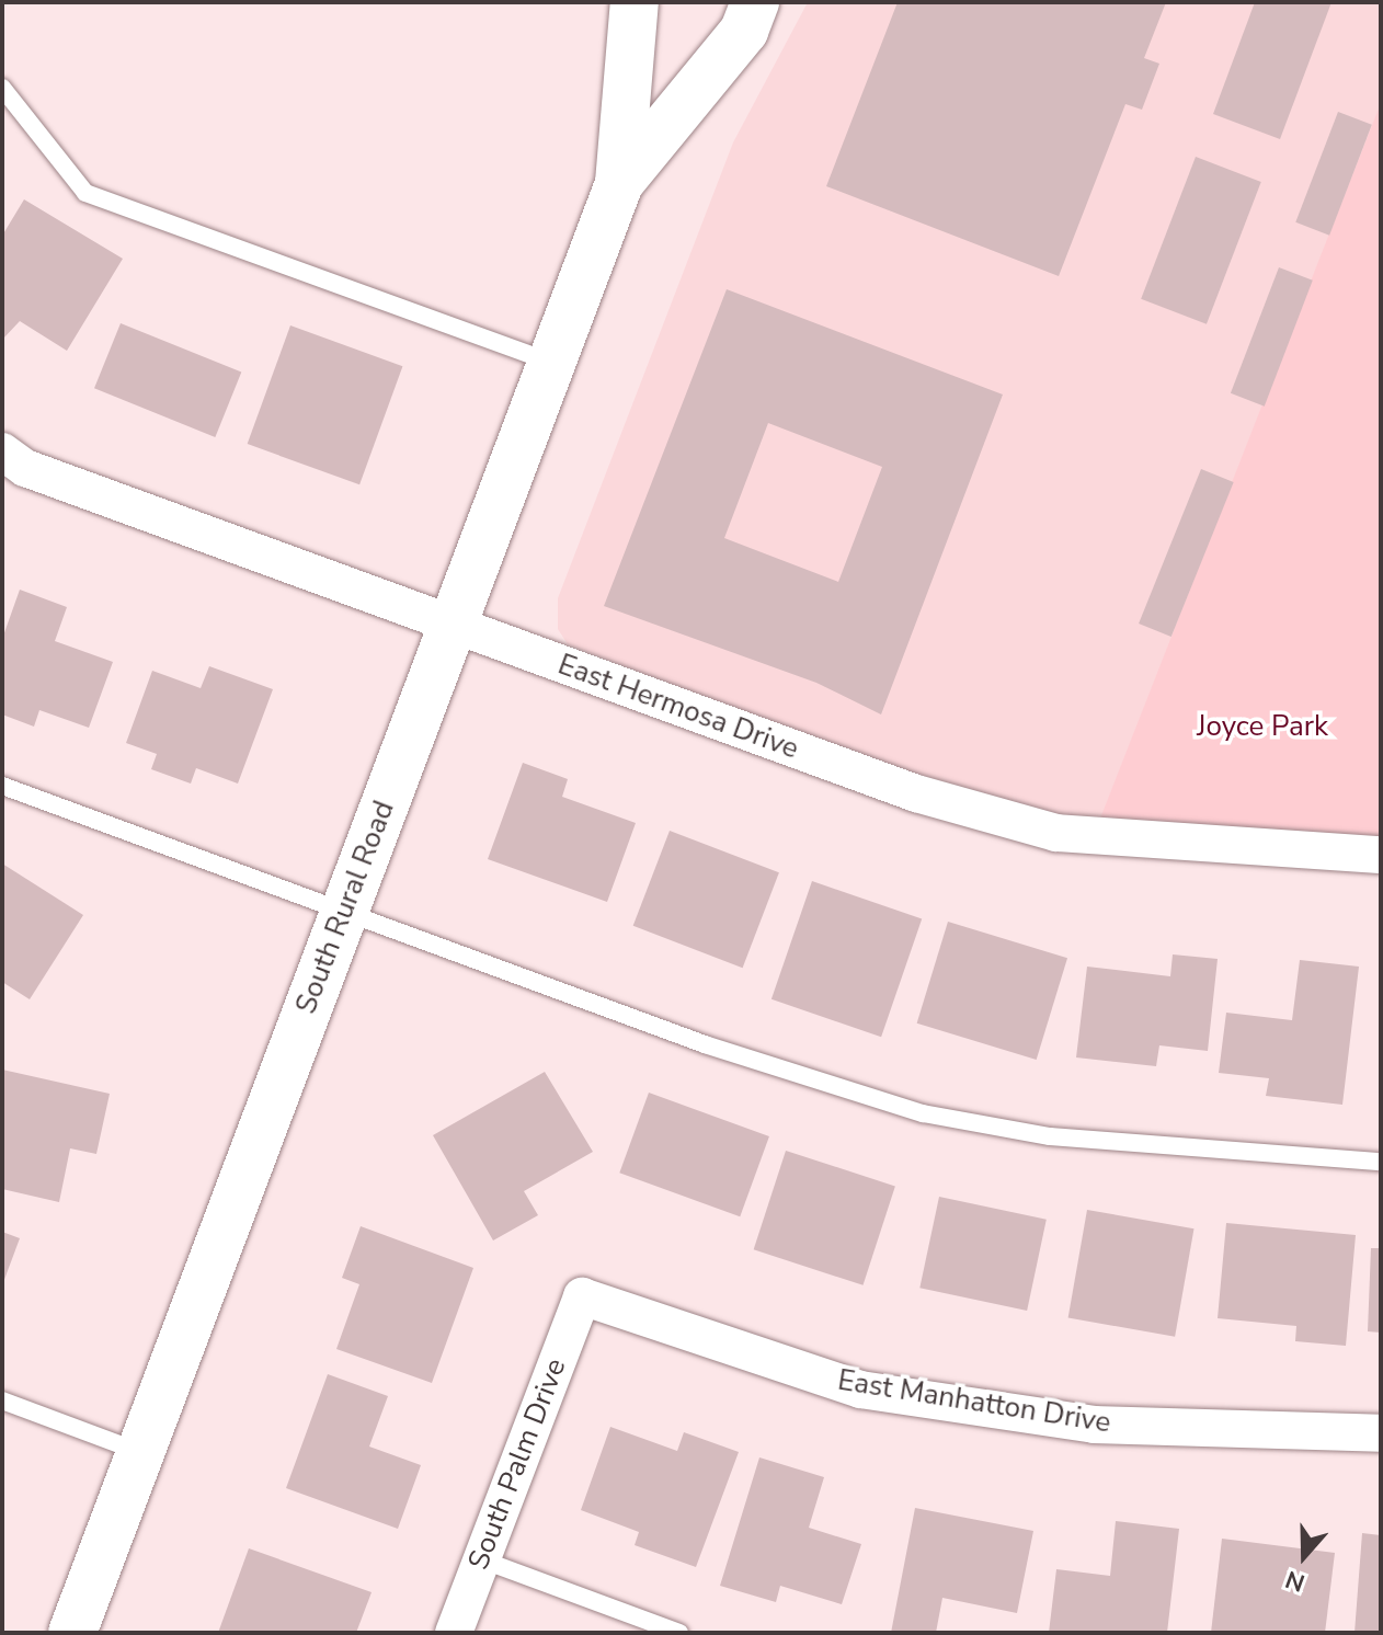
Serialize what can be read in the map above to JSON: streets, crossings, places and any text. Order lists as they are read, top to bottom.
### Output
{
  "streets": {
    "main road": ["South Rural Road"],
    "street": ["East Hermosa Drive", "East Manhatton Drive", "South Palm Drive"]
  },
  "crossings": [
    ["East Hermosa Drive", "South Rural Road"],
    ["East Manhatton Drive", "South Palm Drive"]
  ],
  "parks": ["Joyce Park"],
  "north": "bottom"
}
